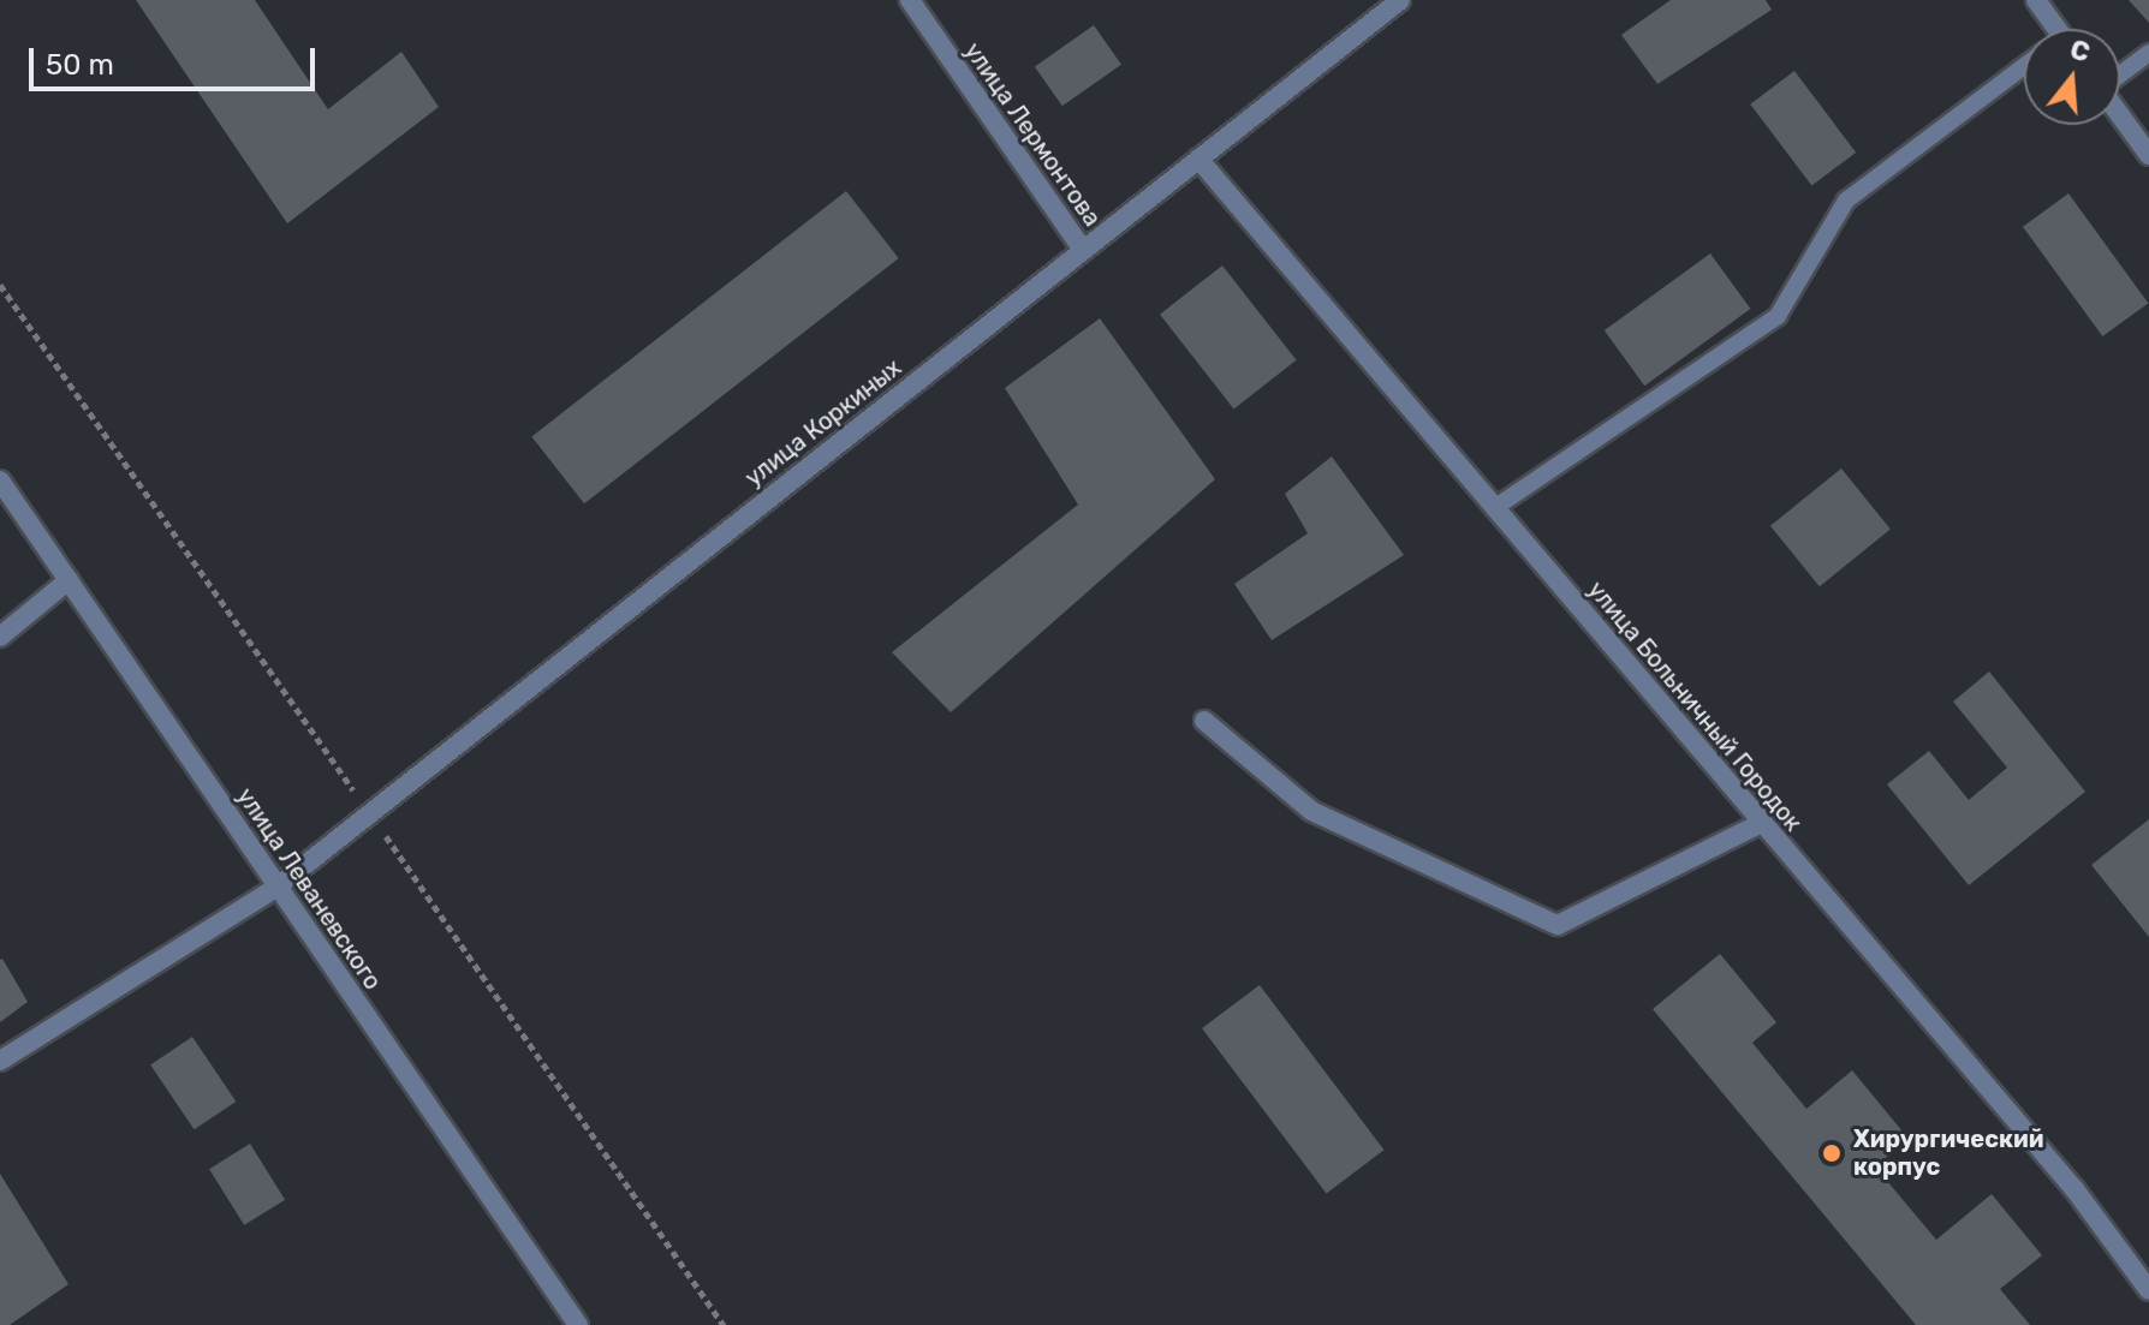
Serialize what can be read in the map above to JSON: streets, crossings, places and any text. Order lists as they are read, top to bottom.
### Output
{
  "streets": {
    "street": [
      "улица Лермонтова",
      "улица Коркиных",
      "улица Больничный Городок",
      "улица Леваневского"
    ]
  },
  "crossings": [
    ["улица Лермонтова", "улица Коркиных"],
    ["улица Коркиных", "улица Больничный Городок"],
    ["улица Коркиных", "улица Леваневского"]
  ],
  "places": ["Хирургический корпус"],
  "scale_bar": "50 m",
  "north": "top"
}
